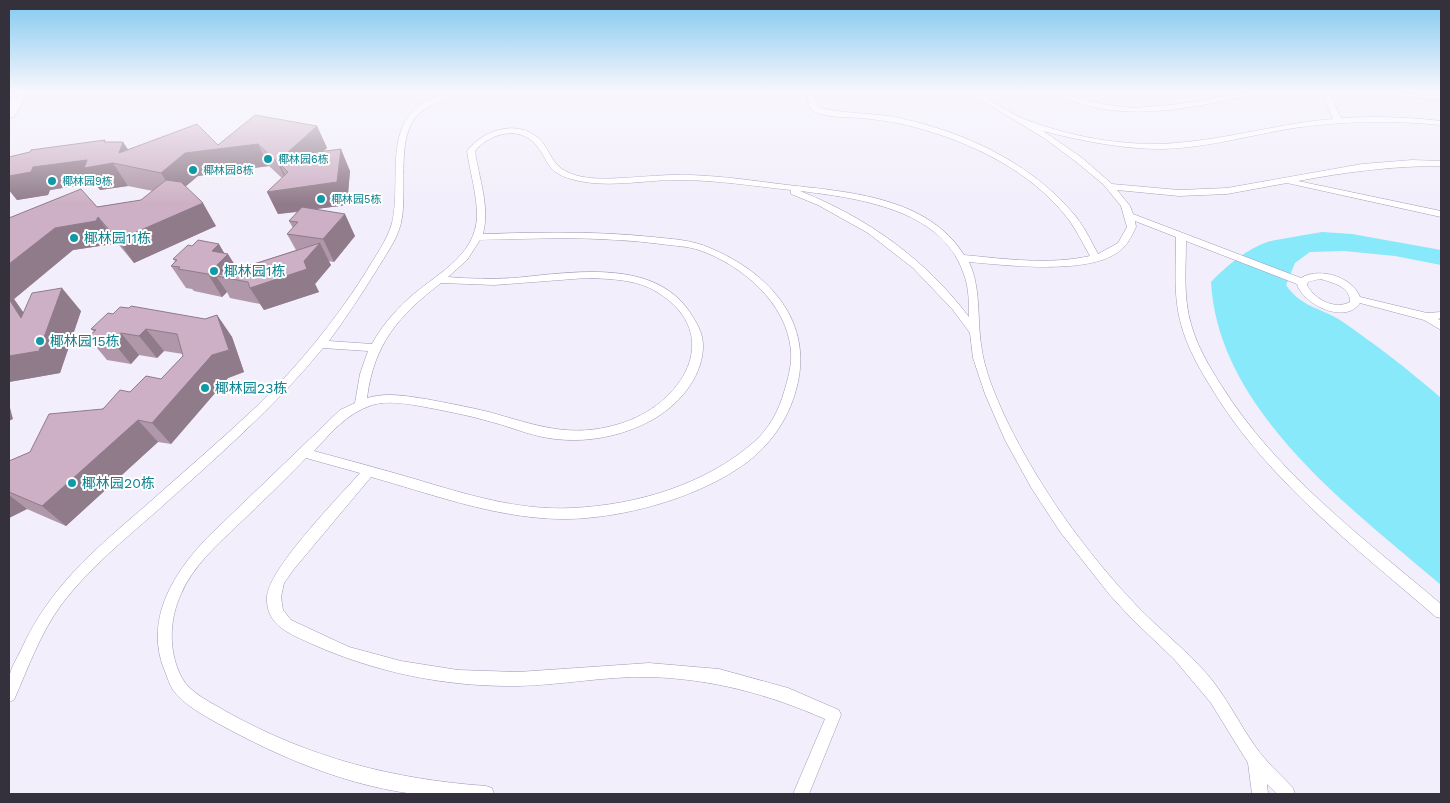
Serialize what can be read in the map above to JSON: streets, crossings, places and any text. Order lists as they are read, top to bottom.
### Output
{
  "places": [
    "椰林园6栋",
    "椰林园8栋",
    "椰林园9栋",
    "椰林园5栋",
    "椰林园11栋",
    "椰林园1栋",
    "椰林园15栋",
    "椰林园23栋",
    "椰林园20栋"
  ]
}
